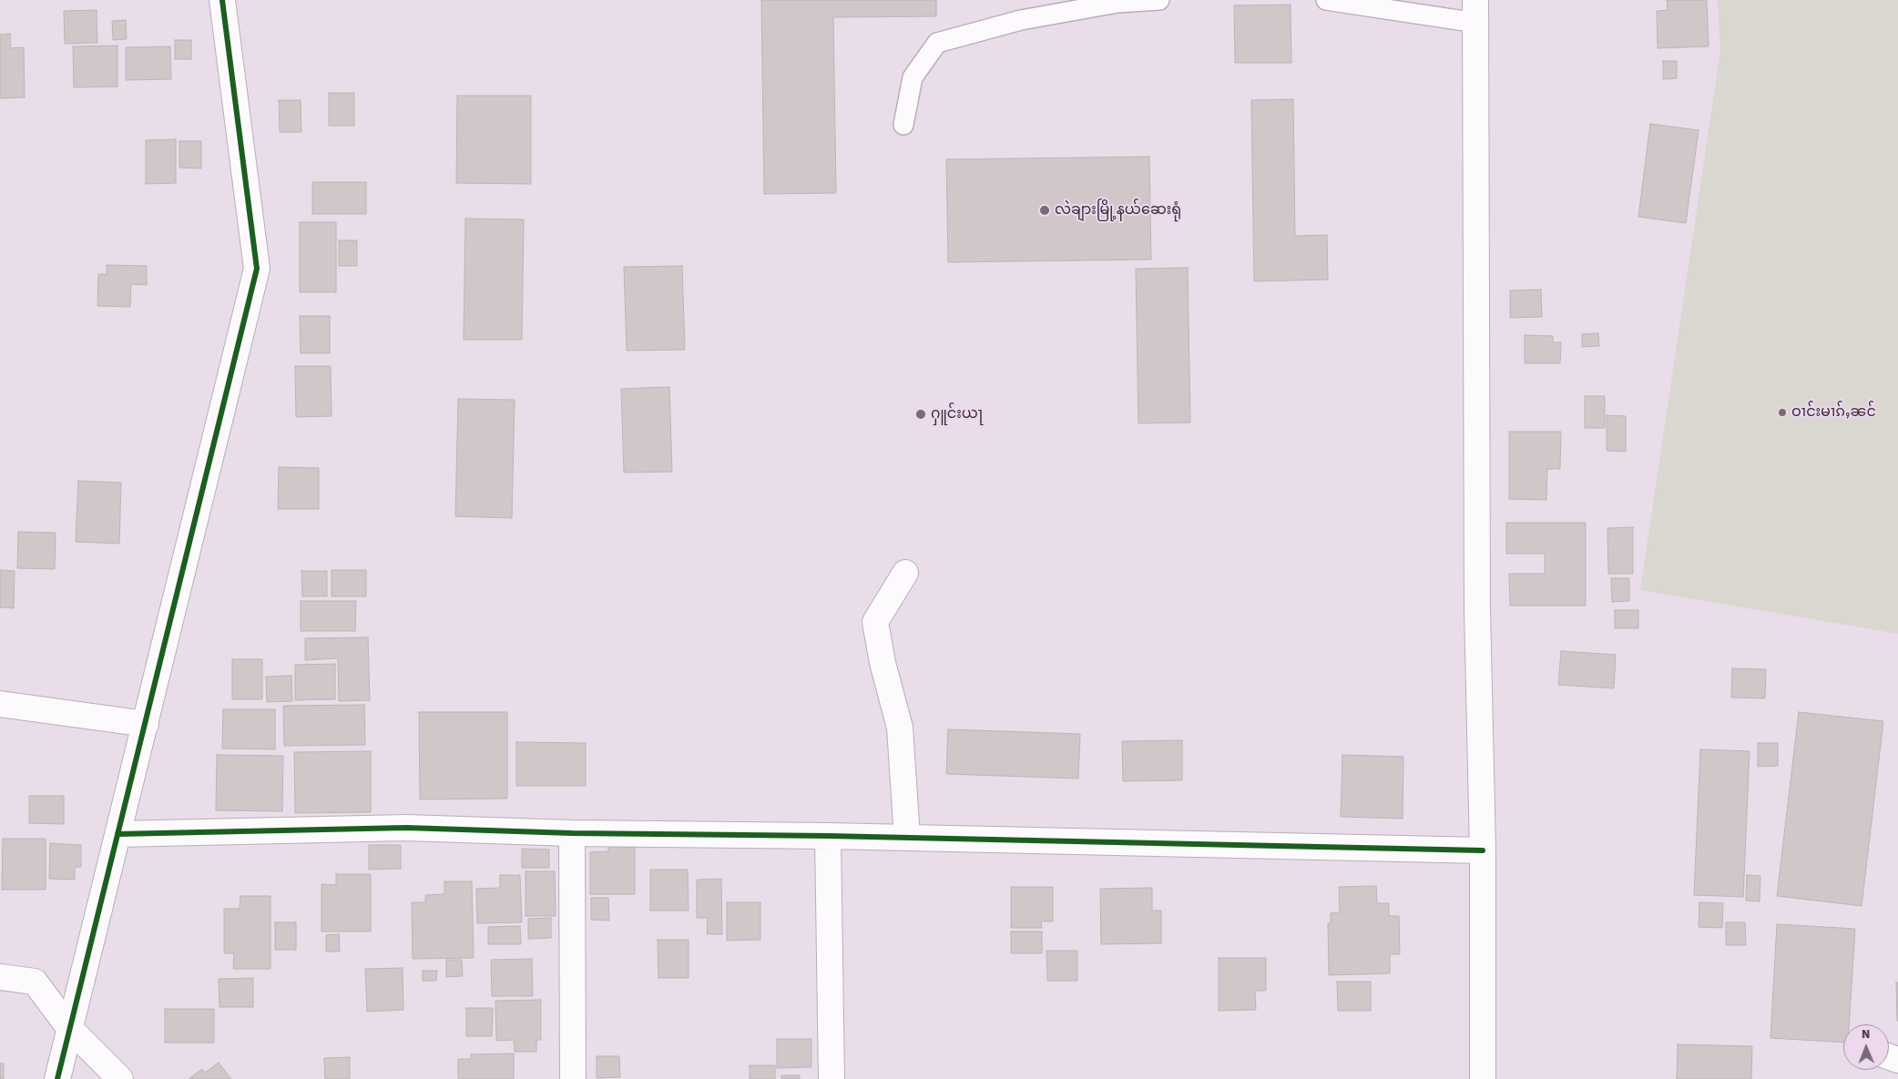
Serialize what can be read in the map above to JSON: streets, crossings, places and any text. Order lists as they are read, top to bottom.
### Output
{
  "places": ["လဲချားမြို့နယ်ဆေးရုံ", "ဝၢင်းမၢၵ်ႇၼင်", "ႁူင်းယႃ"],
  "north": "top"
}
